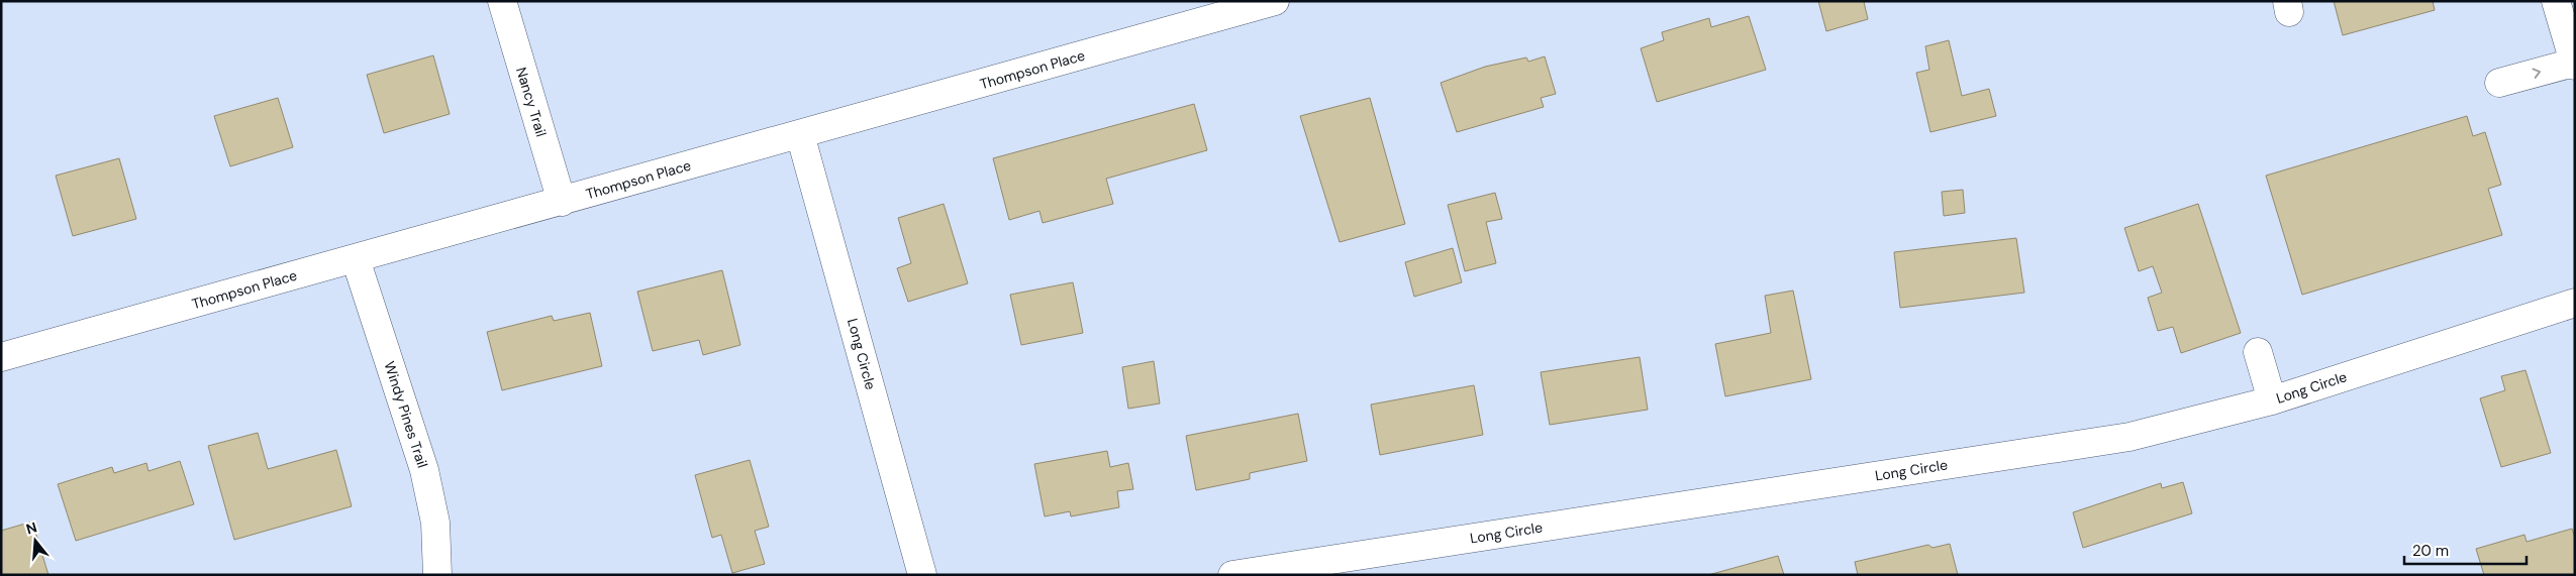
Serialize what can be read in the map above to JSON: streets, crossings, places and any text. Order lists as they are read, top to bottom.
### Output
{
  "streets": {
    "street": [
      "Thompson Place",
      "Nancy Trail",
      "Long Circle",
      "Windy Pines Trail"
    ]
  },
  "crossings": [
    ["Thompson Place", "Nancy Trail"],
    ["Thompson Place", "Long Circle"],
    ["Thompson Place", "Windy Pines Trail"]
  ],
  "scale_bar": "20 m",
  "north": "top"
}
